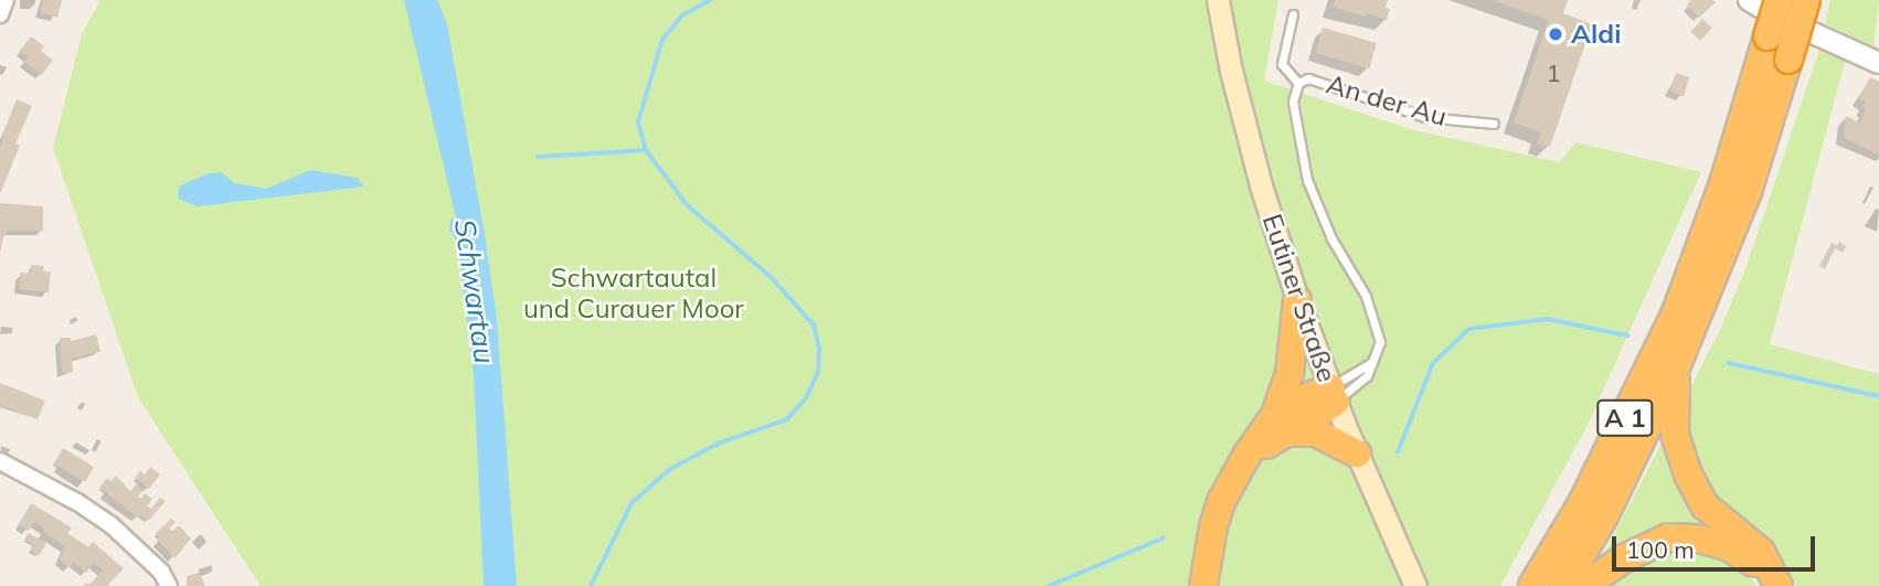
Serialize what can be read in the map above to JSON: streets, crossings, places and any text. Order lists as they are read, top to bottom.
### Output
{
  "streets": {
    "highway": ["A 1"],
    "main road": ["Eutiner Straße"],
    "lane": ["An der Au"]
  },
  "water": ["Schwartau"],
  "parks": ["Schwartautal und Curauer Moor"],
  "places": ["Aldi"],
  "house_numbers": ["1"],
  "scale_bar": "100 m"
}
